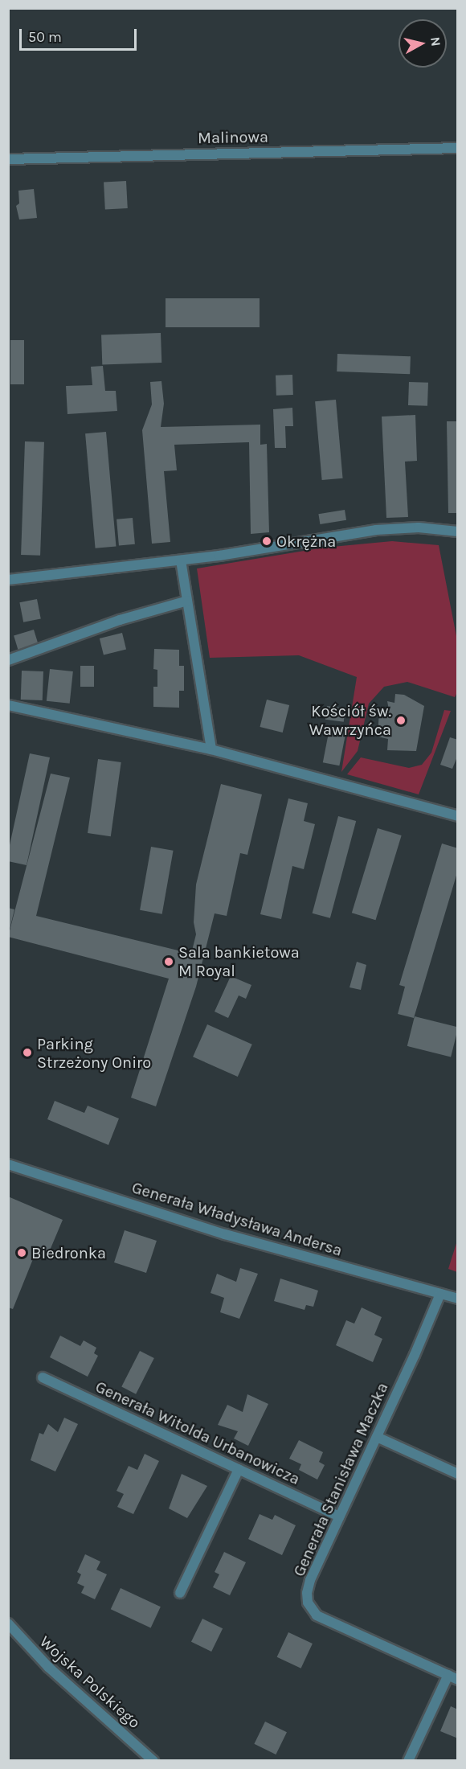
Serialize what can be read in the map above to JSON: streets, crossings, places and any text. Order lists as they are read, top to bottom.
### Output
{
  "streets": {
    "street": [
      "Malinowa",
      "Generała Władysława Andersa",
      "Generała Witolda Urbanowicza",
      "Generała Stanisława Maczka",
      "Wojska Polskiego"
    ]
  },
  "crossings": [
    ["Generała Władysława Andersa", "Generała Stanisława Maczka"],
    ["Generała Witolda Urbanowicza", "Generała Stanisława Maczka"]
  ],
  "places": [
    "Okrężna",
    "Kościół św. Wawrzyńca",
    "Sala bankietowa M Royal",
    "Parking Strzeżony Oniro",
    "Biedronka"
  ],
  "scale_bar": "50 m",
  "north": "right"
}
